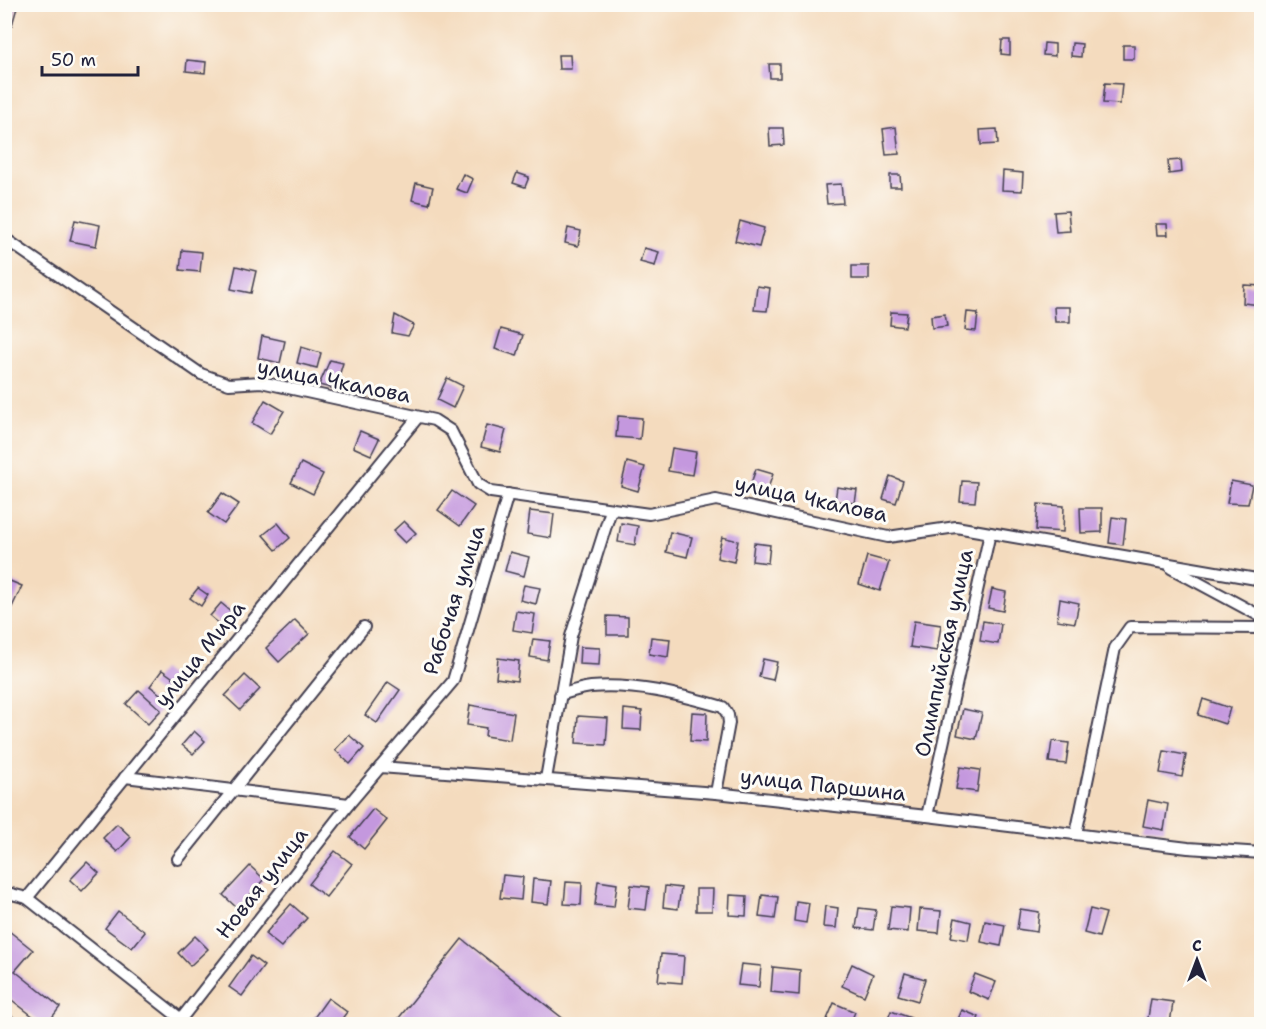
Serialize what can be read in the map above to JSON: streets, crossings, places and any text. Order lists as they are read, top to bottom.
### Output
{
  "streets": {
    "street": [
      "улица Чкалова",
      "Рабочая улица",
      "Олимпийская улица",
      "улица Мира",
      "улица Паршина",
      "Новая улица"
    ]
  },
  "crossings": [
    ["улица Чкалова", "Рабочая улица"],
    ["улица Чкалова", "Олимпийская улица"],
    ["улица Чкалова", "улица Мира"],
    ["Рабочая улица", "улица Паршина"],
    ["Рабочая улица", "Новая улица"],
    ["Олимпийская улица", "улица Паршина"],
    ["улица Паршина", "Новая улица"]
  ],
  "scale_bar": "50 m",
  "north": "top"
}
